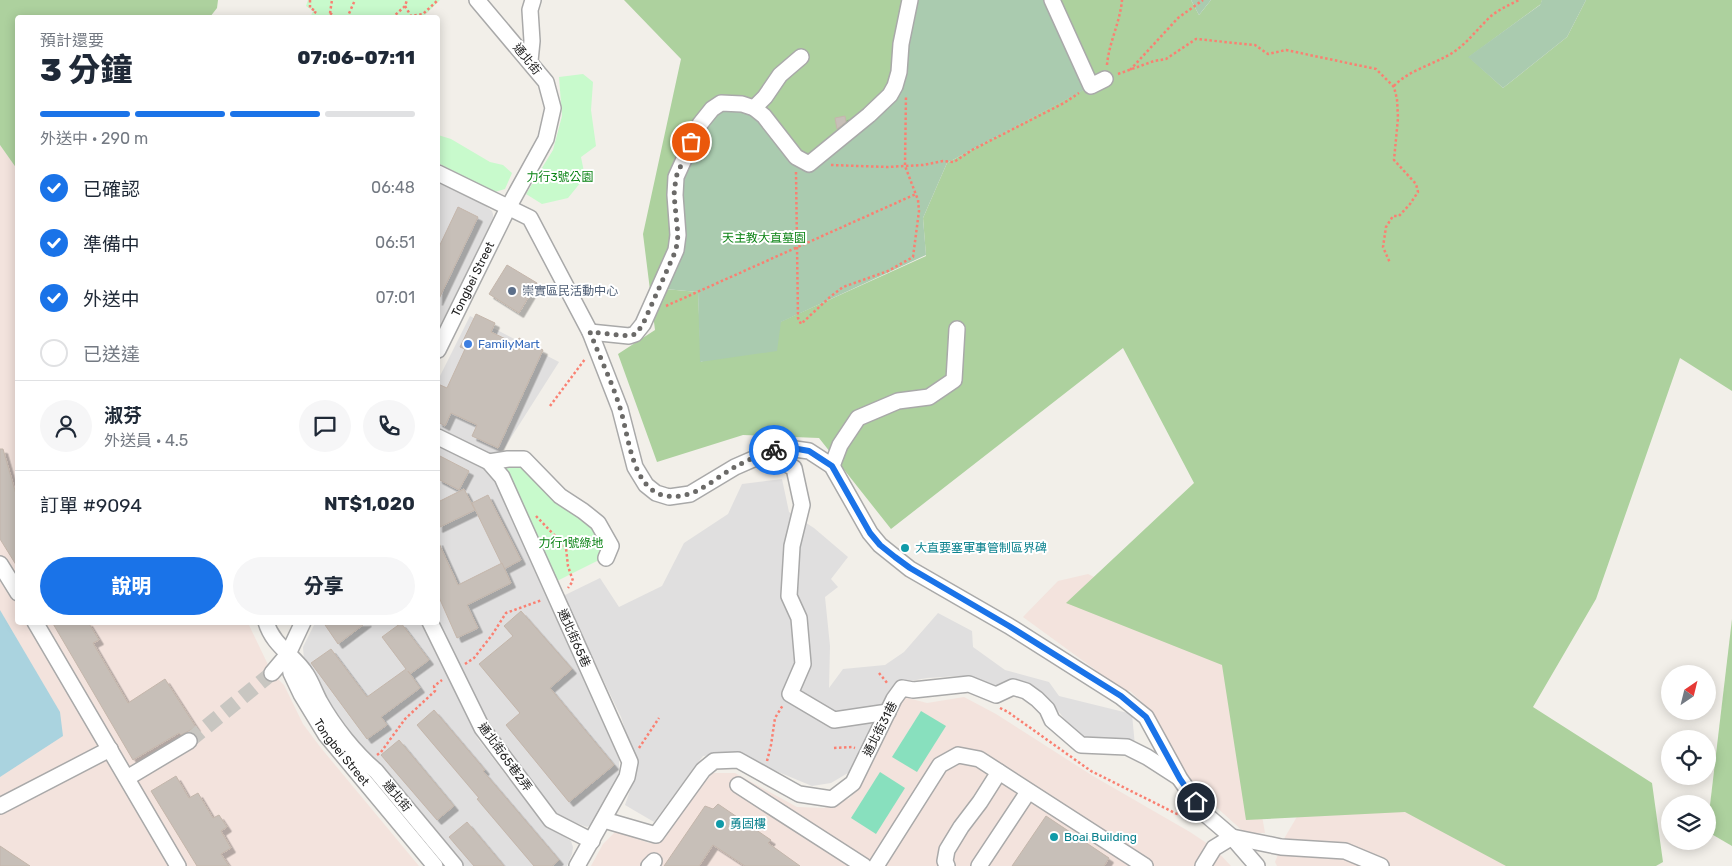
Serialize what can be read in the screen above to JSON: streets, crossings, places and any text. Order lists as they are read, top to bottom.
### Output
{
  "streets": {
    "street": [
      "通北街",
      "Tongbei Street",
      "通北街65巷",
      "通北街31巷",
      "通北街65巷2弄"
    ]
  },
  "crossings": [
    ["通北街", "Tongbei Street"]
  ],
  "parks": ["力行3號公園", "天主教大直墓園", "力行1號綠地"],
  "places": [
    "崇實區民活動中心",
    "FamilyMart",
    "大直要塞軍事管制區界碑",
    "勇固樓",
    "Boai Building"
  ],
  "north": "top right",
  "page": {
    "heading": ["3 分鐘", "預計還要", "07:06–07:11"],
    "panel": [
      "淑芬",
      "外送員 · 4.5",
      "訂單 #9094",
      "NT$1,020"
    ],
    "bar": "外送中 · 290 m",
    "list": [
      ["已確認", "06:48"],
      ["準備中", "06:51"],
      ["外送中", "07:01"],
      "已送達"
    ],
    "buttons": ["說明", "分享"]
  }
}
